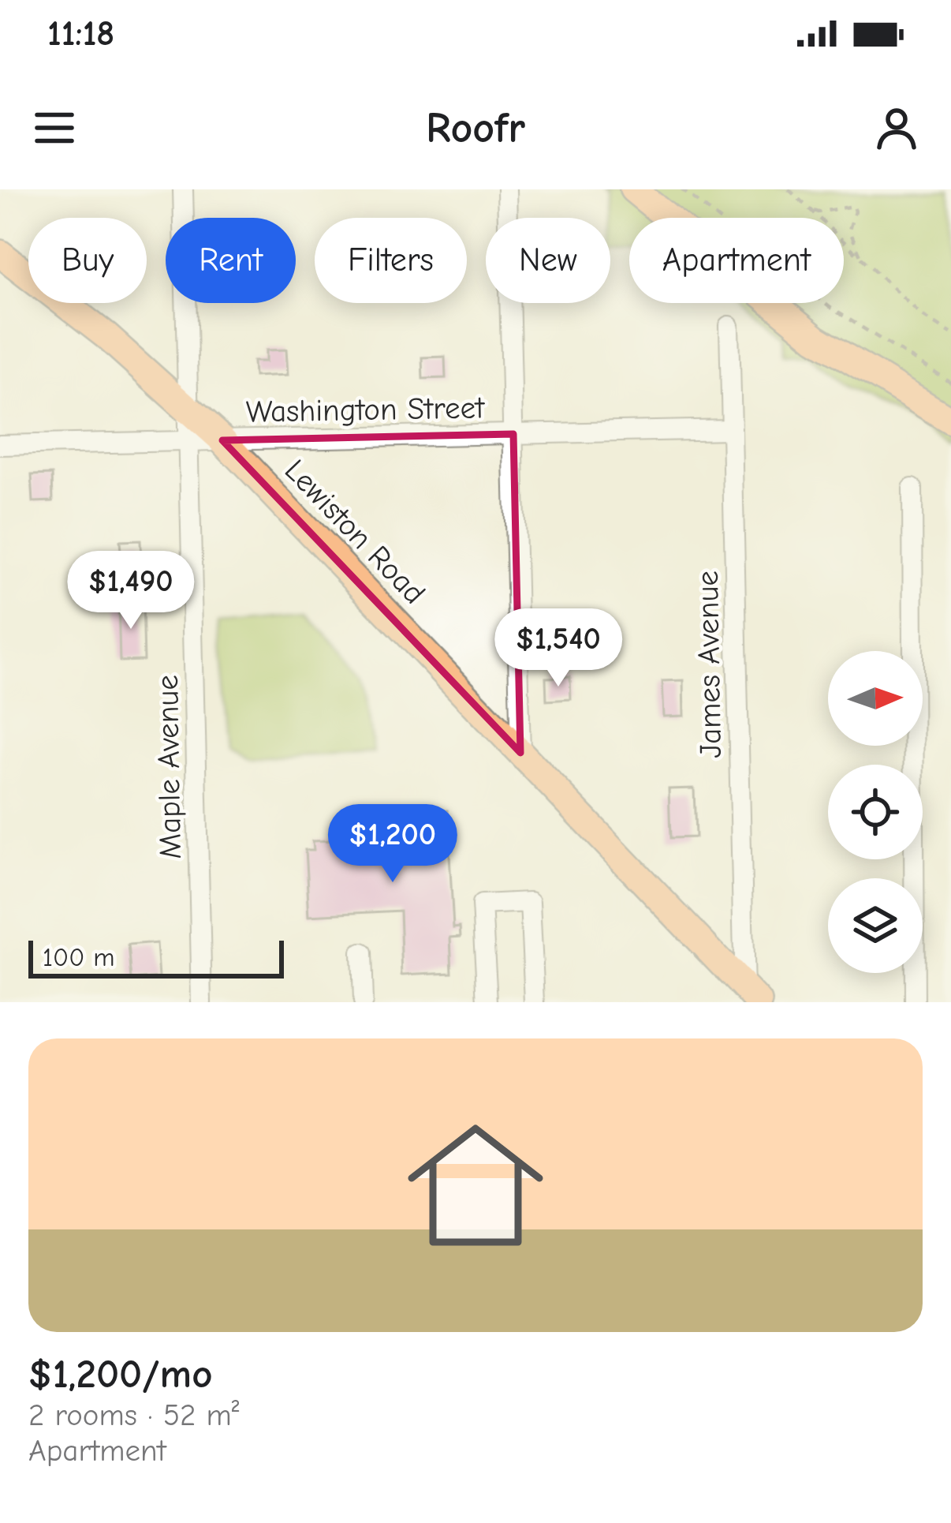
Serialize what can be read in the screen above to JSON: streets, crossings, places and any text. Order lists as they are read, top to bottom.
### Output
{
  "streets": {
    "main road": ["Lewiston Road"],
    "street": ["Washington Street", "James Avenue", "Maple Avenue"]
  },
  "crossings": [
    ["Washington Street", "Lewiston Road"],
    ["Washington Street", "James Avenue"],
    ["Washington Street", "Maple Avenue"],
    ["Lewiston Road", "James Avenue"],
    ["Lewiston Road", "Maple Avenue"]
  ],
  "scale_bar": "100 m",
  "north": "right",
  "page": {
    "status": "11:18",
    "header": "Roofr",
    "chip": [
      "Buy",
      "Rent",
      "Filters",
      "New",
      "Apartment"
    ],
    "price": ["$1,490", "$1,540", "$1,200"],
    "scale": "100 m",
    "list": [
      {
        "name": "$1,200/mo",
        "note": "2 rooms · 52 m² · Apartment"
      }
    ]
  }
}
